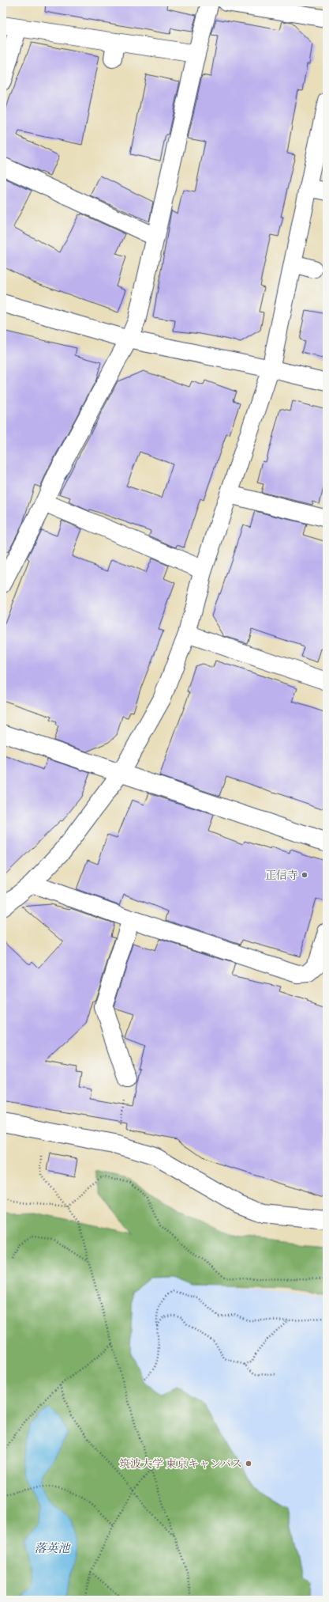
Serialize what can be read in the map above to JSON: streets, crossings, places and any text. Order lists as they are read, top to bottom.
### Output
{
  "water": ["落英池"],
  "places": ["正信寺", "筑波大学 東京キャンパス"]
}
